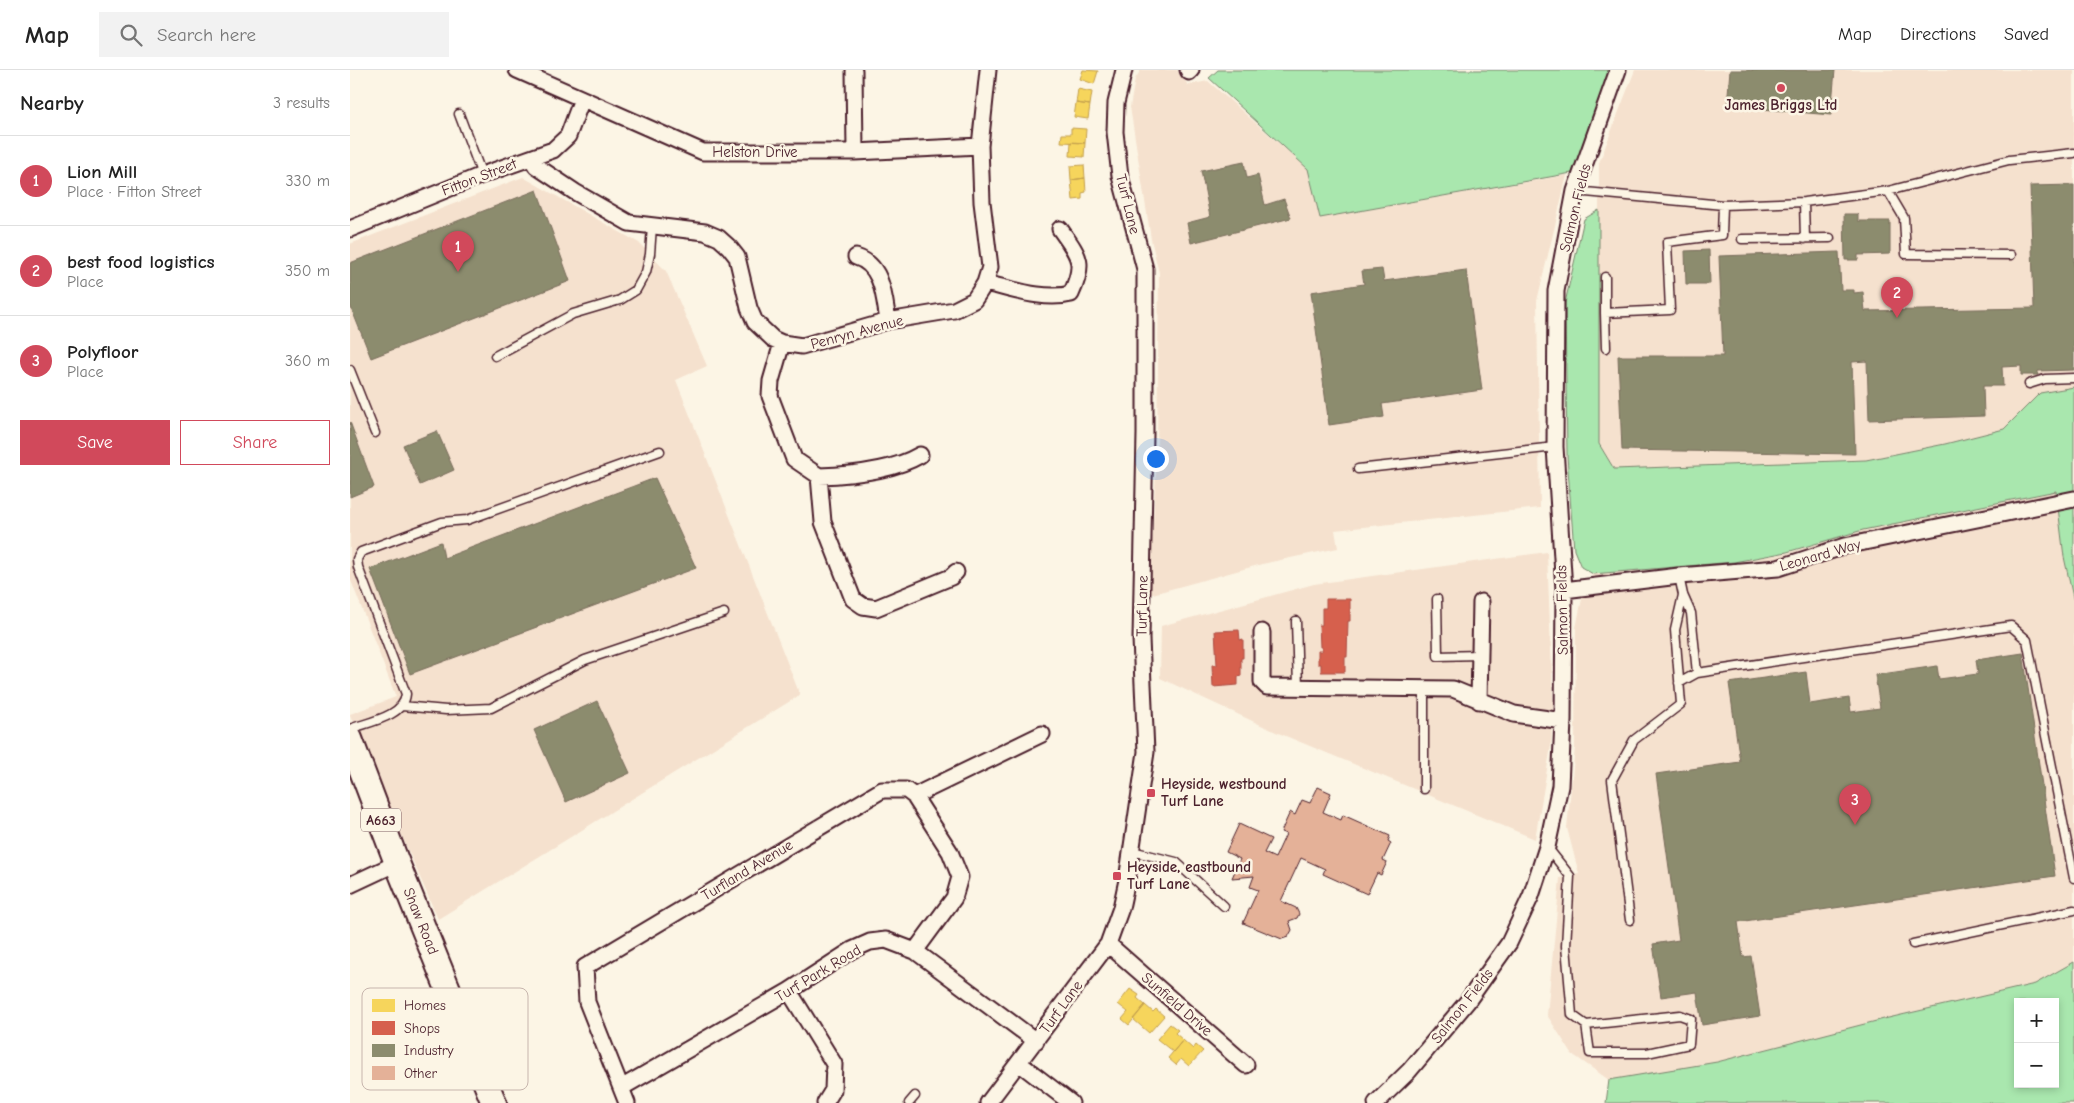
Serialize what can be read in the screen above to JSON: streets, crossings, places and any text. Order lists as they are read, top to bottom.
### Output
{
  "streets": {
    "main road": ["A663", "Shaw Road"],
    "street": [
      "Helston Drive",
      "Fitton Street",
      "Turf Lane",
      "Salmon Fields",
      "Penryn Avenue",
      "Leonard Way",
      "Turfland Avenue",
      "Turf Park Road",
      "Sunfield Drive"
    ]
  },
  "crossings": [
    ["Helston Drive", "Fitton Street"],
    ["Helston Drive", "Penryn Avenue"],
    ["Fitton Street", "Penryn Avenue"],
    ["Turf Lane", "Turf Park Road"],
    ["Turf Lane", "Sunfield Drive"],
    ["Salmon Fields", "Leonard Way"],
    ["Turfland Avenue", "Turf Park Road"]
  ],
  "places": {
    "other": ["James Briggs Ltd"],
    "transit": ["Heyside, westbound Turf Lane", "Heyside, eastbound Turf Lane"]
  },
  "legend": [
    "Homes",
    "Shops",
    "Industry",
    "Other"
  ],
  "page": {
    "header": "Map",
    "search": "Search here",
    "nav": ["Map", "Directions", "Saved"],
    "heading": ["Nearby", "3 results"],
    "list": [
      {
        "mark": "1",
        "name": "Lion Mill",
        "note": "Place · Fitton Street",
        "value": "330 m"
      },
      {
        "mark": "2",
        "name": "best food logistics",
        "note": "Place",
        "value": "350 m"
      },
      {
        "mark": "3",
        "name": "Polyfloor",
        "note": "Place",
        "value": "360 m"
      }
    ],
    "pins": ["1", "2", "3"],
    "buttons": ["Save", "Share"],
    "map_buttons": ["+", "−"]
  }
}
